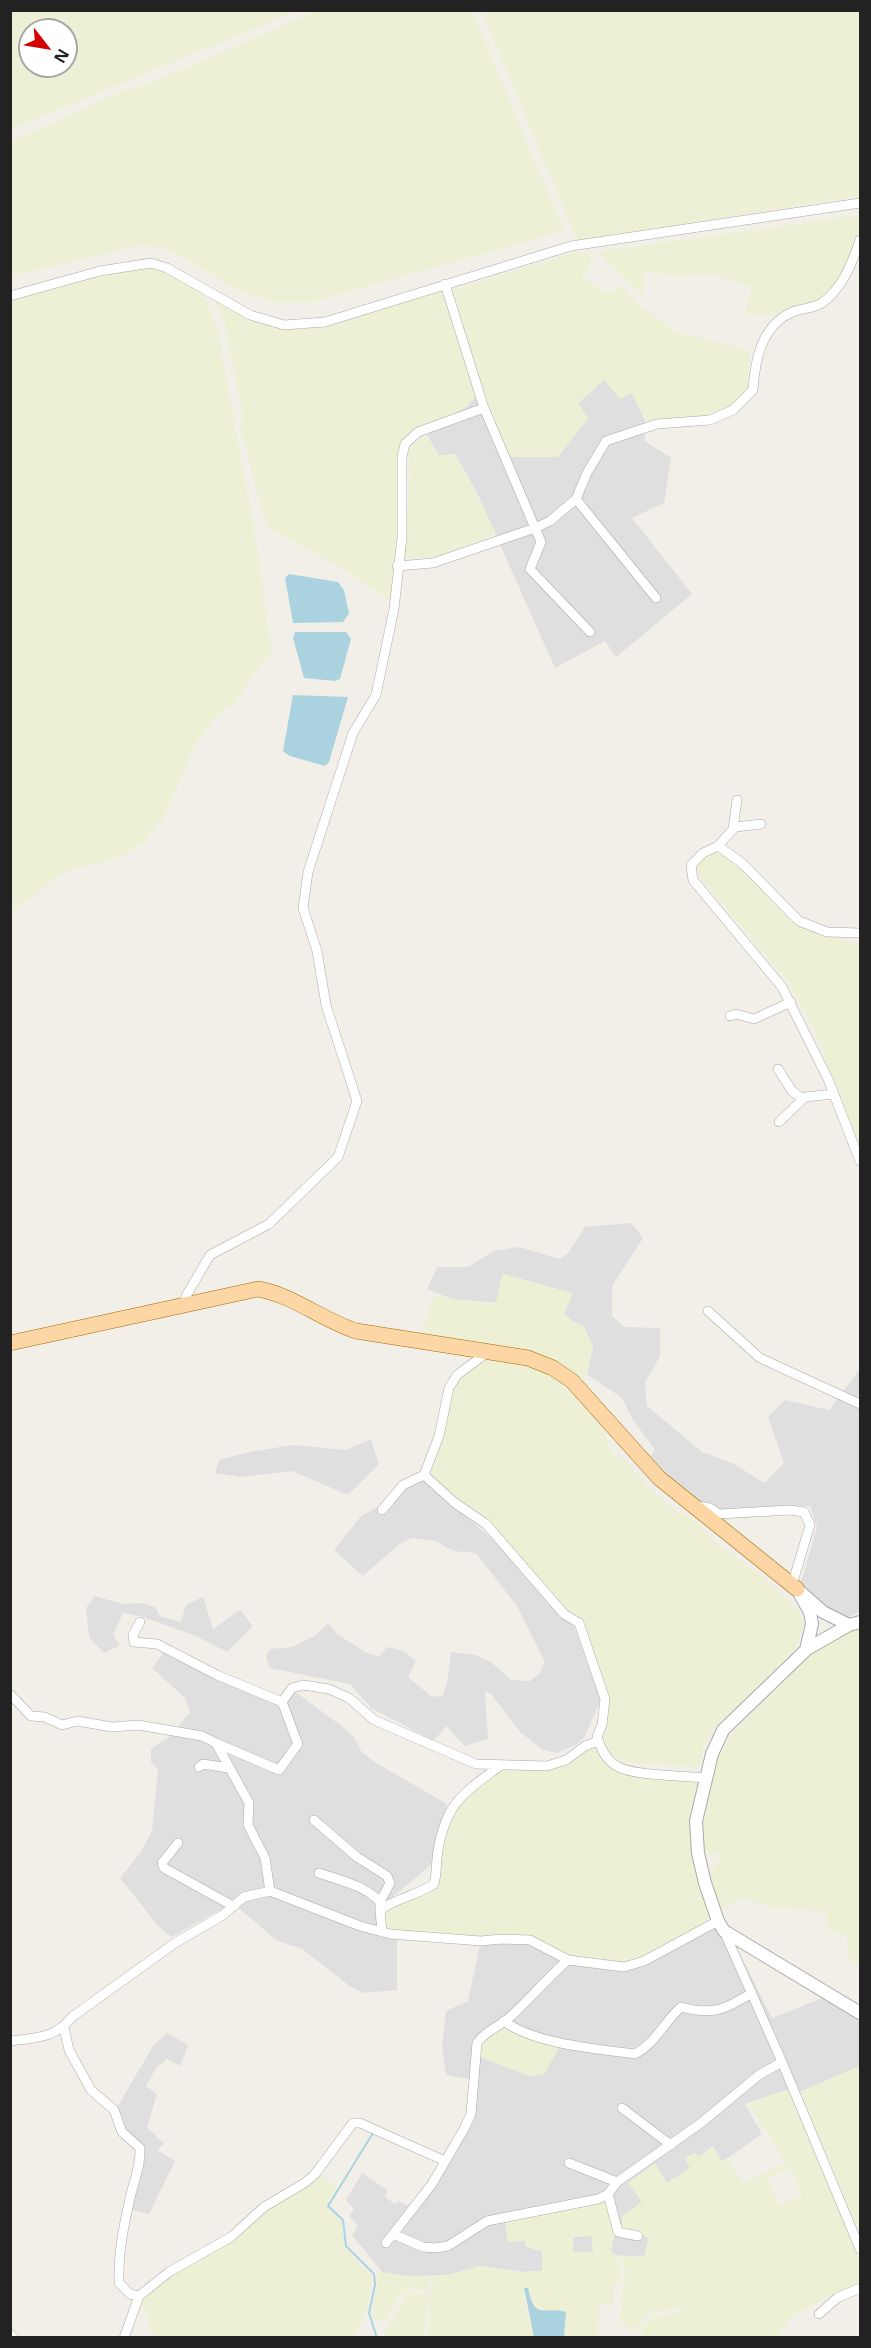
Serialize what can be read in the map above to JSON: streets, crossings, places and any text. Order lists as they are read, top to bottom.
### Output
{
  "north": "bottom right"
}
